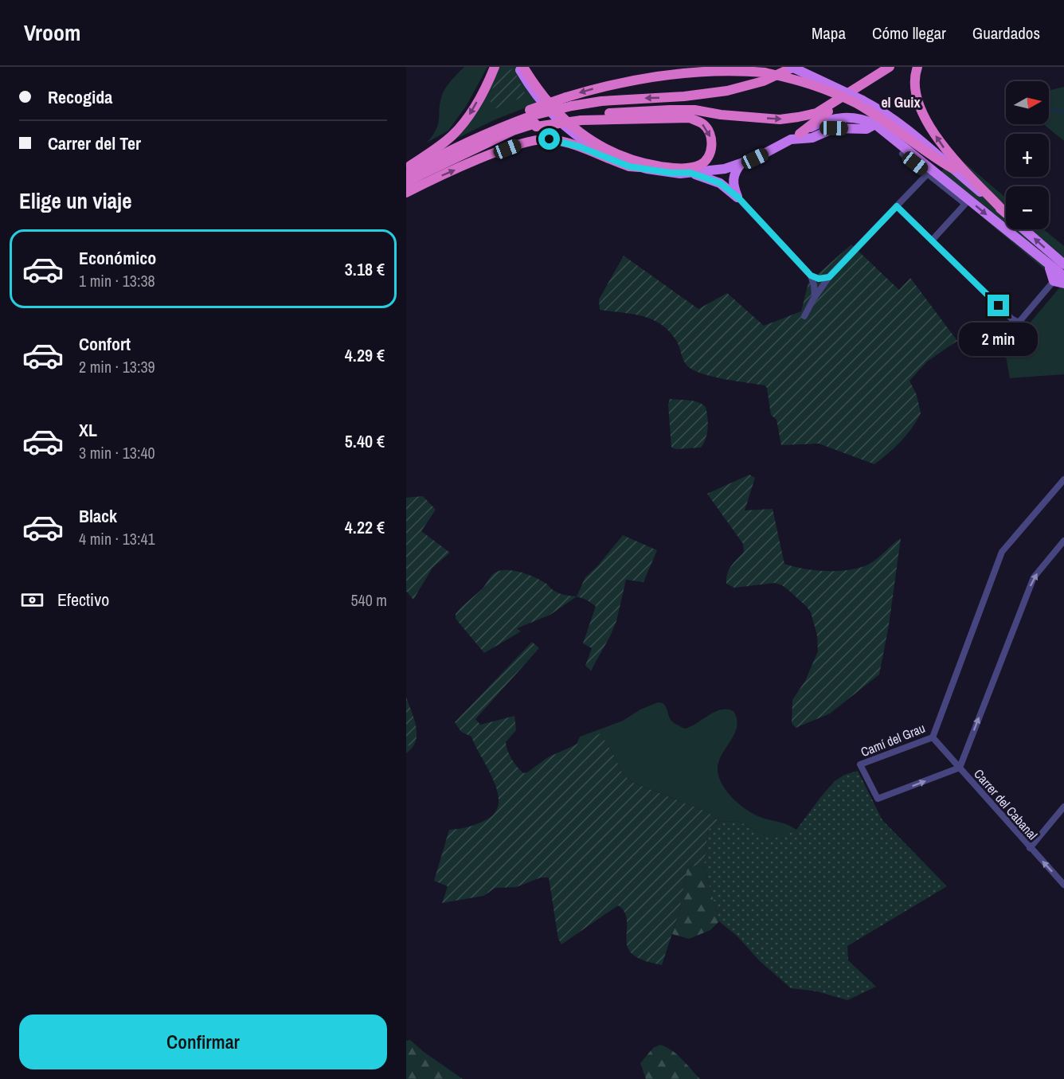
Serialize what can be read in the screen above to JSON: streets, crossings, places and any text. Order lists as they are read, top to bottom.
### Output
{
  "streets": {
    "street": ["Camí del Grau", "Carrer del Cabanal"]
  },
  "crossings": [
    ["Camí del Grau", "Carrer del Cabanal"]
  ],
  "districts": ["el Guix"],
  "north": "right",
  "page": {
    "header": "Vroom",
    "nav": ["Mapa", "Cómo llegar", "Guardados"],
    "banner": ["Recogida", "Carrer del Ter"],
    "map_buttons": ["+", "−"],
    "heading": "Elige un viaje",
    "list": [
      {
        "name": "Económico",
        "note": "1 min · 13:38",
        "value": "3.18 €"
      },
      {
        "name": "Confort",
        "note": "2 min · 13:39",
        "value": "4.29 €"
      },
      {
        "name": "XL",
        "note": "3 min · 13:40",
        "value": "5.40 €"
      },
      {
        "name": "Black",
        "note": "4 min · 13:41",
        "value": "4.22 €"
      }
    ],
    "bubble": "2 min",
    "pay": ["Efectivo", "540 m"],
    "buttons": "Confirmar"
  }
}
